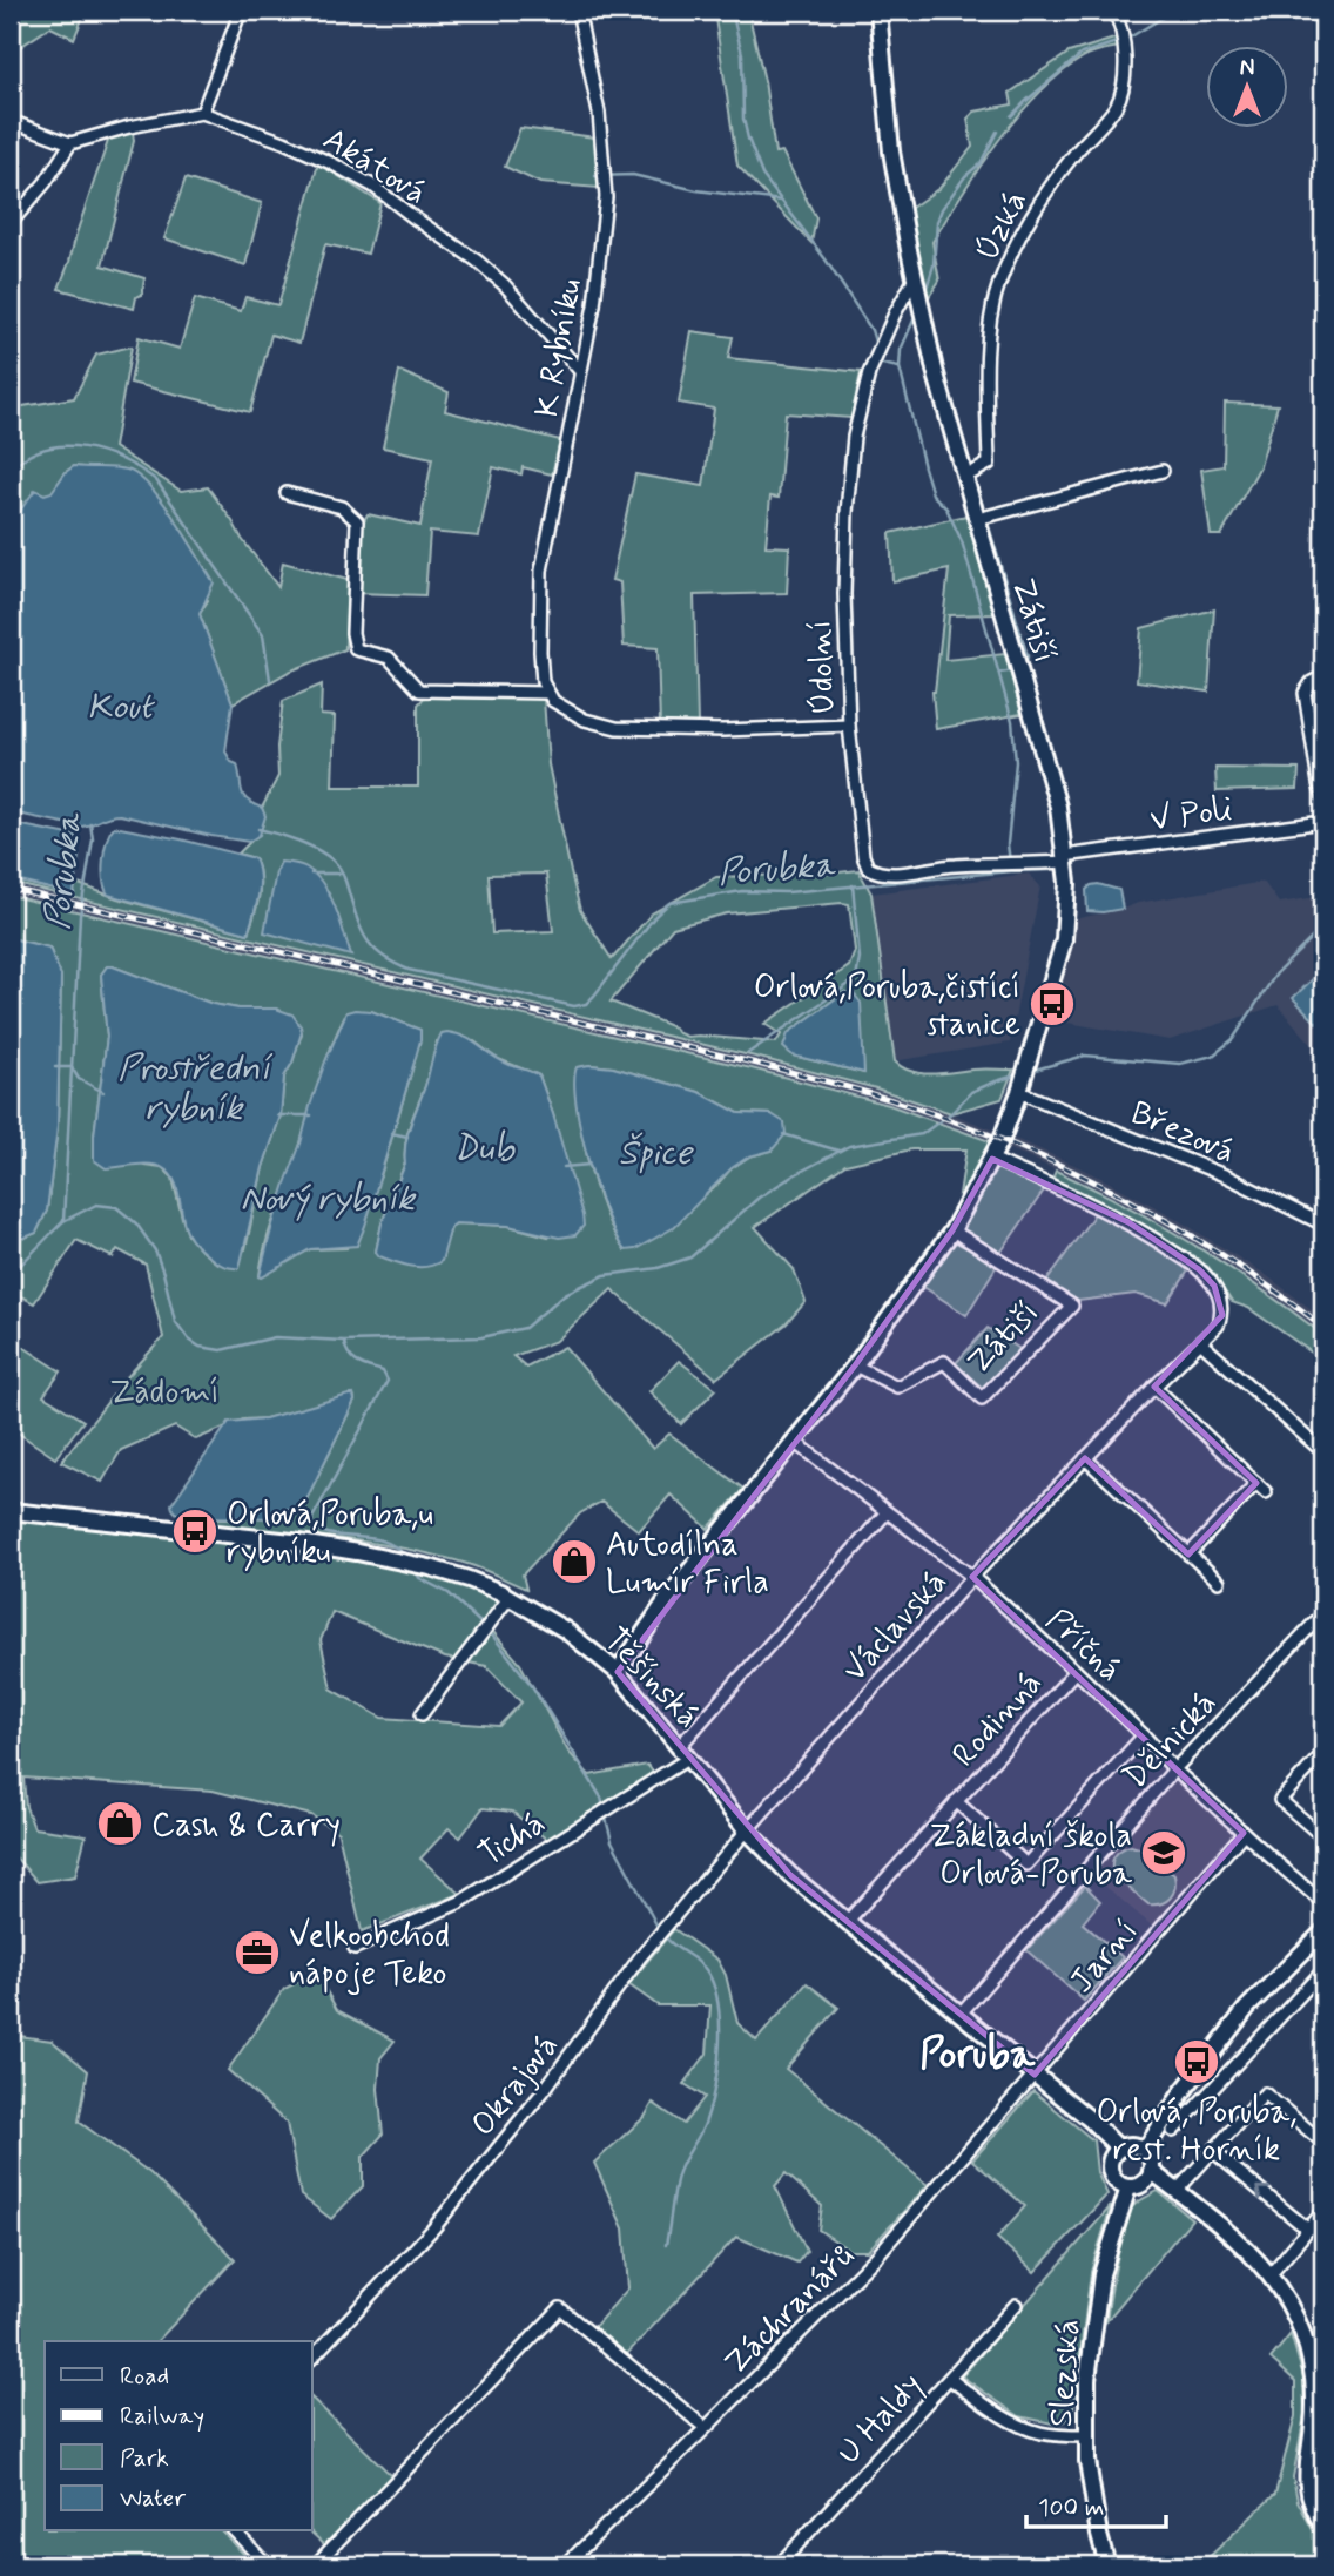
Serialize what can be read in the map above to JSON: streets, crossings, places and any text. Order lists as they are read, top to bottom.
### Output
{
  "streets": {
    "street": [
      "Akátová",
      "Úzká",
      "K Rybníku",
      "Zátiší",
      "Údolní",
      "V Poli",
      "Březová",
      "Václavská",
      "Příčná",
      "Těšínská",
      "Rodinná",
      "Dělnická",
      "Tichá",
      "Jarní",
      "Okrajová",
      "Záchranářů",
      "Slezská",
      "U Haldy"
    ]
  },
  "crossings": [
    ["Akátová", "K Rybníku"],
    ["Úzká", "Zátiší"],
    ["Zátiší", "Údolní"],
    ["Zátiší", "V Poli"],
    ["Zátiší", "Březová"],
    ["Zátiší", "Václavská"],
    ["Zátiší", "Příčná"],
    ["Zátiší", "Těšínská"],
    ["Údolní", "V Poli"],
    ["Václavská", "Příčná"],
    ["Václavská", "Těšínská"],
    ["Václavská", "Okrajová"],
    ["Příčná", "Rodinná"],
    ["Příčná", "Dělnická"],
    ["Příčná", "Tichá"],
    ["Příčná", "Jarní"],
    ["Těšínská", "Rodinná"],
    ["Těšínská", "Dělnická"],
    ["Těšínská", "Tichá"],
    ["Těšínská", "Jarní"],
    ["Těšínská", "Okrajová"],
    ["Těšínská", "Záchranářů"],
    ["Těšínská", "Slezská"],
    ["Jarní", "Záchranářů"]
  ],
  "districts": ["Poruba"],
  "water": [
    "Kout",
    "Porubka",
    "Prostřední rybník",
    "Dub",
    "Špice",
    "Nový rybník"
  ],
  "parks": ["Zádomí"],
  "places": {
    "bus stop": ["Orlová,Poruba,čistící stanice", "Orlová,Poruba,u rybníku", "Orlová, Poruba, rest. Horník"],
    "shop": ["Autodílna Lumír Firla", "Cash & Carry"],
    "school or university": ["Základní škola Orlová-Poruba"],
    "office": ["Velkoobchod nápoje Teko"]
  },
  "legend": [
    "Road",
    "Railway",
    "Park",
    "Water"
  ],
  "scale_bar": "100 m",
  "north": "top"
}
